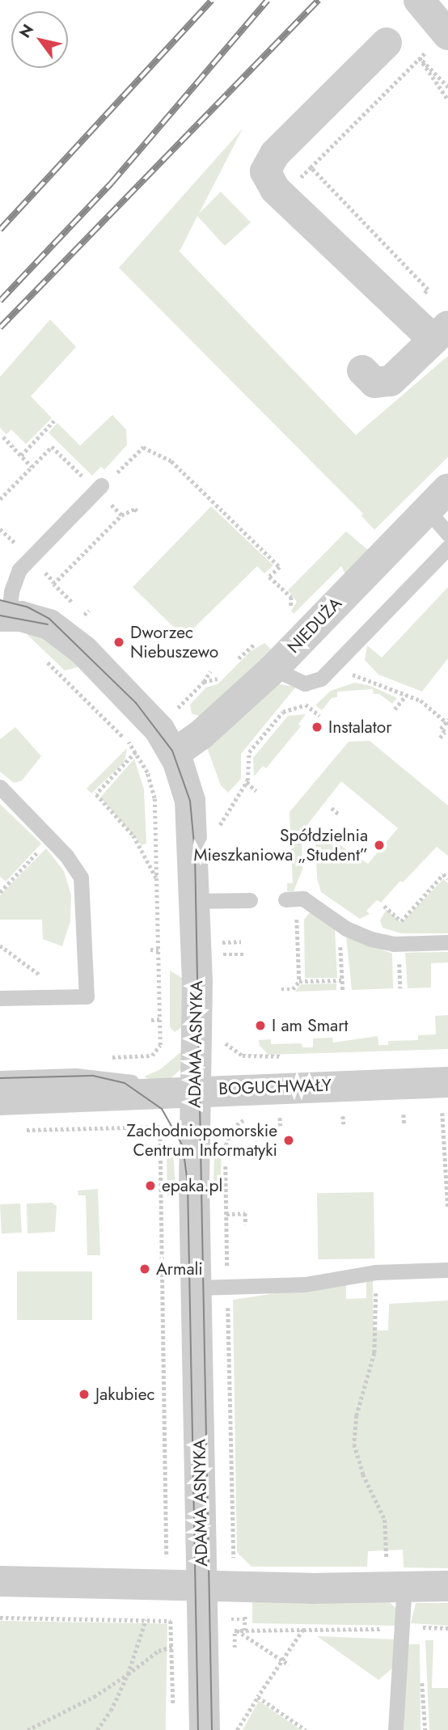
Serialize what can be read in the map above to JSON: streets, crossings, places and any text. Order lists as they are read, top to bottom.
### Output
{
  "streets": {
    "street": ["NIEDUŻA", "ADAMA ASNYKA", "BOGUCHWAŁY"]
  },
  "crossings": [
    ["NIEDUŻA", "ADAMA ASNYKA"],
    ["ADAMA ASNYKA", "BOGUCHWAŁY"]
  ],
  "places": [
    "Dworzec Niebuszewo",
    "Instalator",
    "Spółdzielnia Mieszkaniowa „Student”",
    "I am Smart",
    "Zachodniopomorskie Centrum Informatyki",
    "epaka.pl",
    "Armali",
    "Jakubiec"
  ],
  "north": "top left"
}
